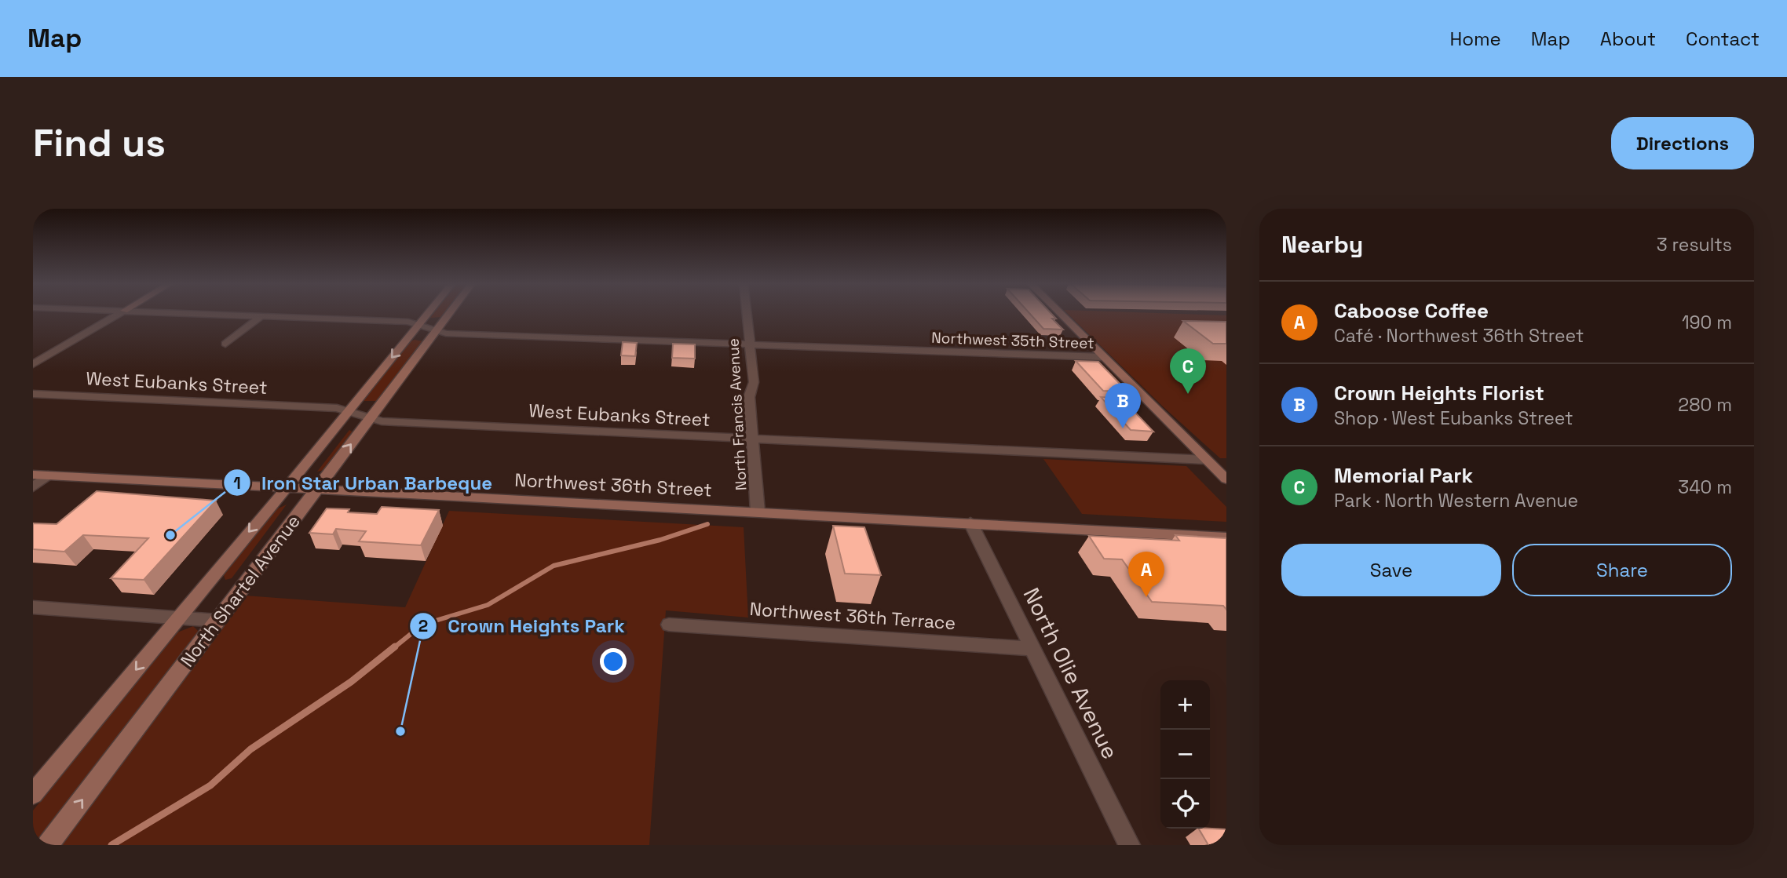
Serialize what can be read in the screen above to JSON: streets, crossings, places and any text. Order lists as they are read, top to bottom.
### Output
{
  "streets": {
    "street": [
      "Northwest 35th Street",
      "West Eubanks Street",
      "North Francis Avenue",
      "Northwest 36th Street",
      "North Shartel Avenue",
      "Northwest 36th Terrace",
      "North Olie Avenue"
    ]
  },
  "crossings": [
    ["Northwest 35th Street", "North Francis Avenue"],
    ["Northwest 35th Street", "North Shartel Avenue"],
    ["West Eubanks Street", "North Francis Avenue"],
    ["West Eubanks Street", "North Shartel Avenue"],
    ["North Francis Avenue", "Northwest 36th Street"],
    ["Northwest 36th Street", "North Shartel Avenue"],
    ["Northwest 36th Street", "North Olie Avenue"],
    ["Northwest 36th Terrace", "North Olie Avenue"]
  ],
  "places": ["Iron Star Urban Barbeque", "Crown Heights Park"],
  "page": {
    "header": "Map",
    "nav": [
      "Home",
      "Map",
      "About",
      "Contact"
    ],
    "buttons": [
      "Directions",
      ["Save", "Share"]
    ],
    "title": "Find us",
    "heading": ["Nearby", "3 results"],
    "list": [
      {
        "mark": "A",
        "name": "Caboose Coffee",
        "note": "Café · Northwest 36th Street",
        "value": "190 m"
      },
      {
        "mark": "B",
        "name": "Crown Heights Florist",
        "note": "Shop · West Eubanks Street",
        "value": "280 m"
      },
      {
        "mark": "C",
        "name": "Memorial Park",
        "note": "Park · North Western Avenue",
        "value": "340 m"
      }
    ],
    "pins": ["C", "B", "A"],
    "map_buttons": ["+", "−"]
  }
}
